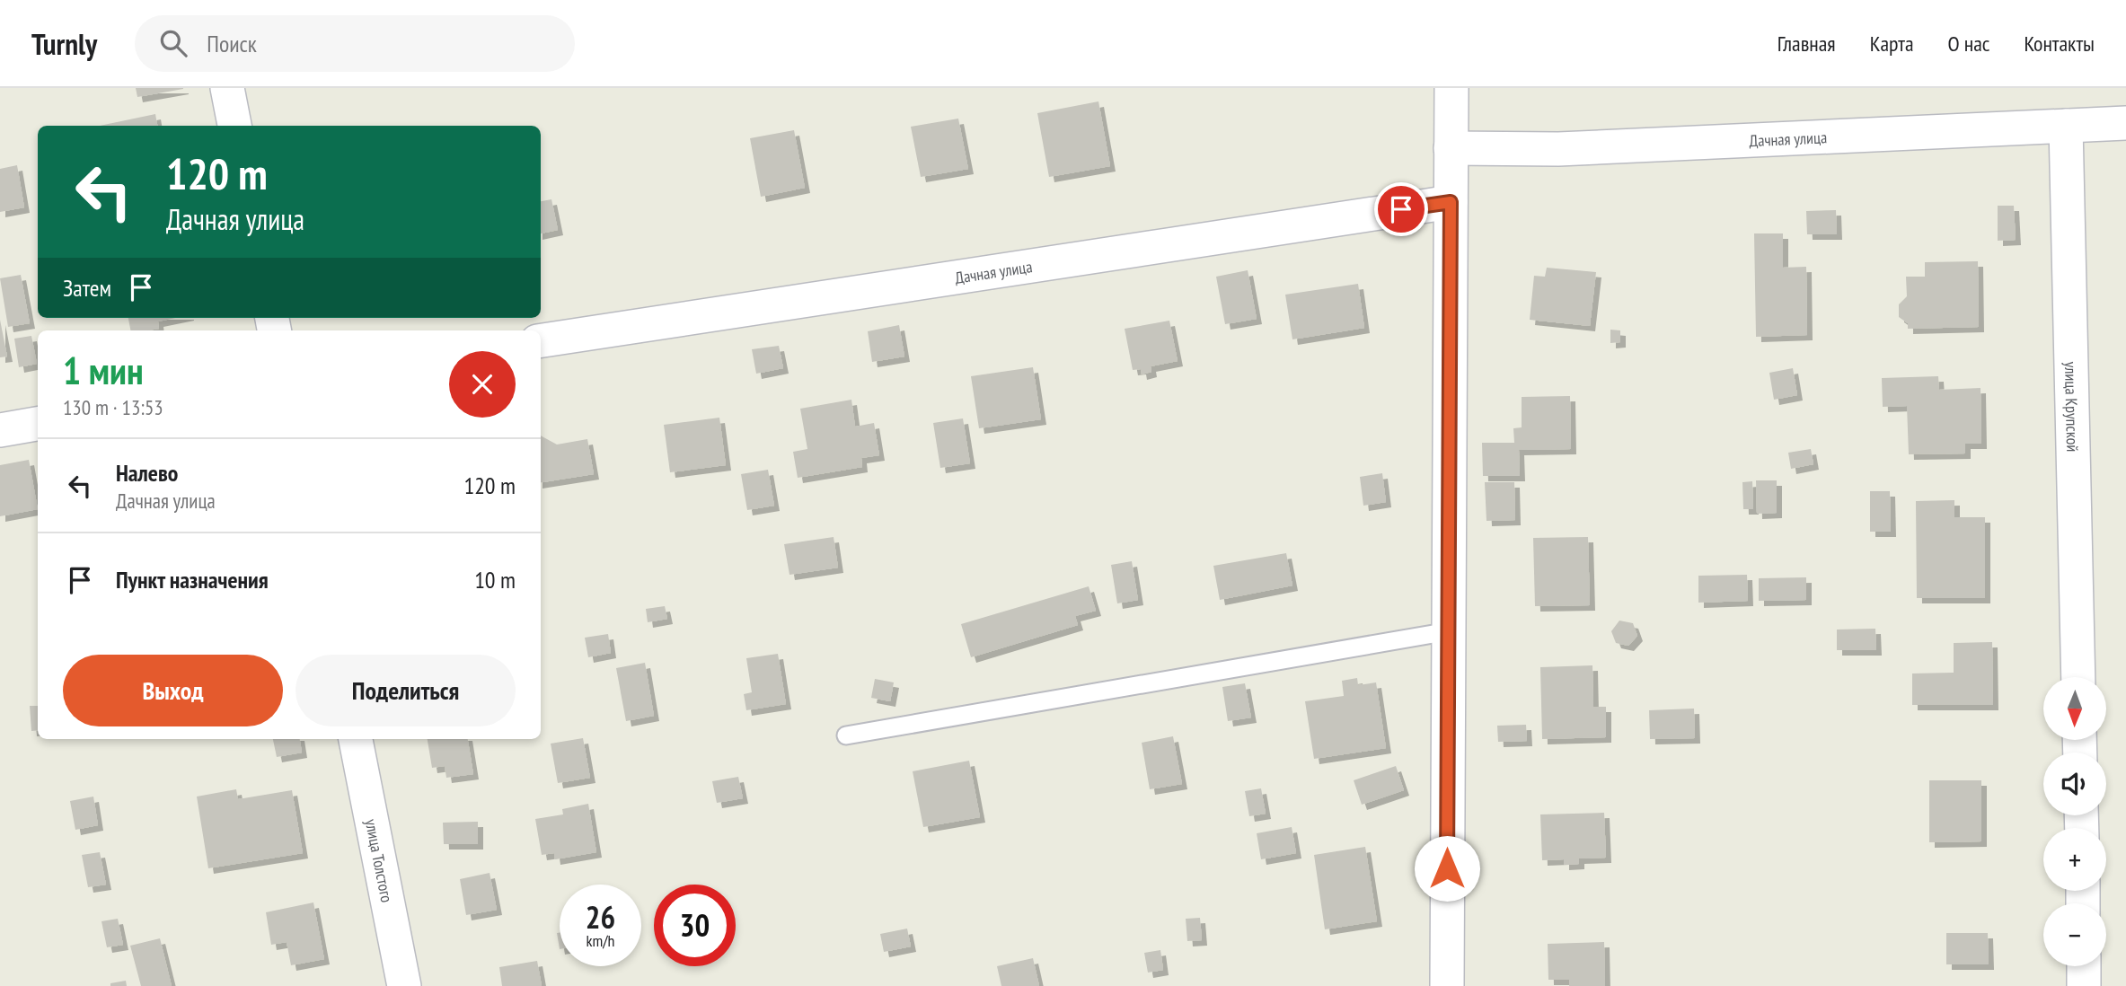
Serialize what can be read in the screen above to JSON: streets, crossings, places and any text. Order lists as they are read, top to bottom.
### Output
{
  "streets": {
    "street": ["Дачная улица", "улица Крупской", "улица Толстого"]
  },
  "crossings": [
    ["Дачная улица", "улица Крупской"]
  ],
  "north": "bottom",
  "page": {
    "header": "Turnly",
    "search": "Поиск",
    "nav": [
      "Главная",
      "Карта",
      "О нас",
      "Контакты"
    ],
    "turn": ["120 m", "Дачная улица"],
    "then": "Затем",
    "heading": ["1 мин", "130 m · 13:53"],
    "list": [
      {
        "name": "Налево",
        "note": "Дачная улица",
        "value": "120 m"
      },
      {
        "name": "Пункт назначения",
        "value": "10 m"
      }
    ],
    "buttons": ["Выход", "Поделиться"],
    "map_buttons": ["+", "−"],
    "speed": "26 km/h",
    "limit": "30"
  }
}
